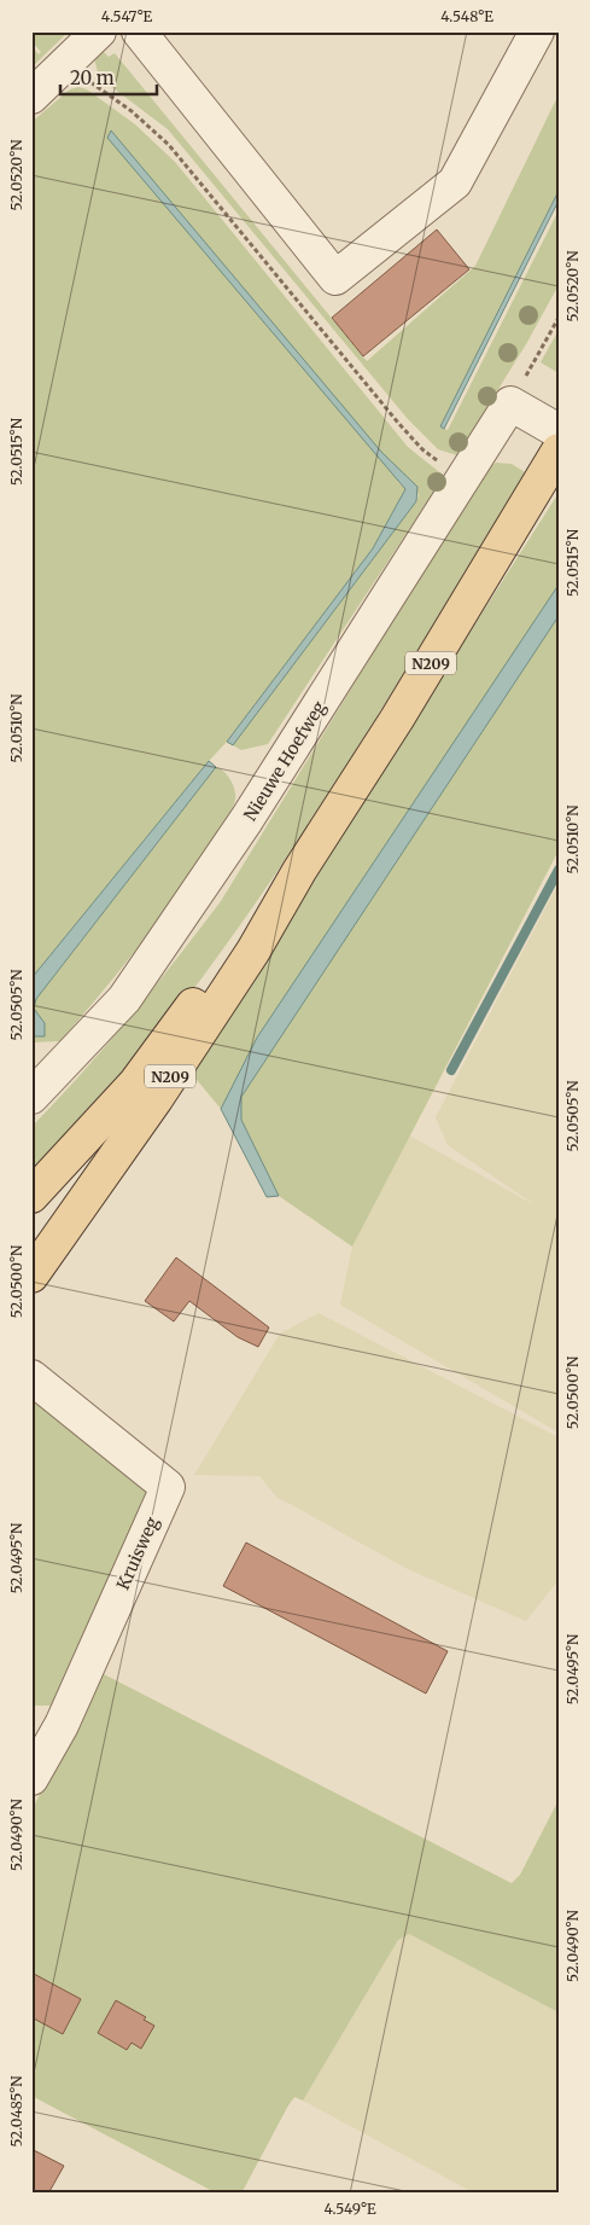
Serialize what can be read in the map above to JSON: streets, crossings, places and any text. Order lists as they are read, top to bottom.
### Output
{
  "streets": {
    "main road": ["N209"],
    "street": ["Nieuwe Hoefweg", "Kruisweg"]
  },
  "scale_bar": "20 m",
  "coordinates": [
    "4.547°E",
    "4.548°E",
    "52.0520°N",
    "52.0515°N",
    "52.0510°N",
    "52.0505°N",
    "52.0500°N",
    "52.0495°N",
    "52.0490°N",
    "52.0485°N",
    "4.549°E"
  ]
}
